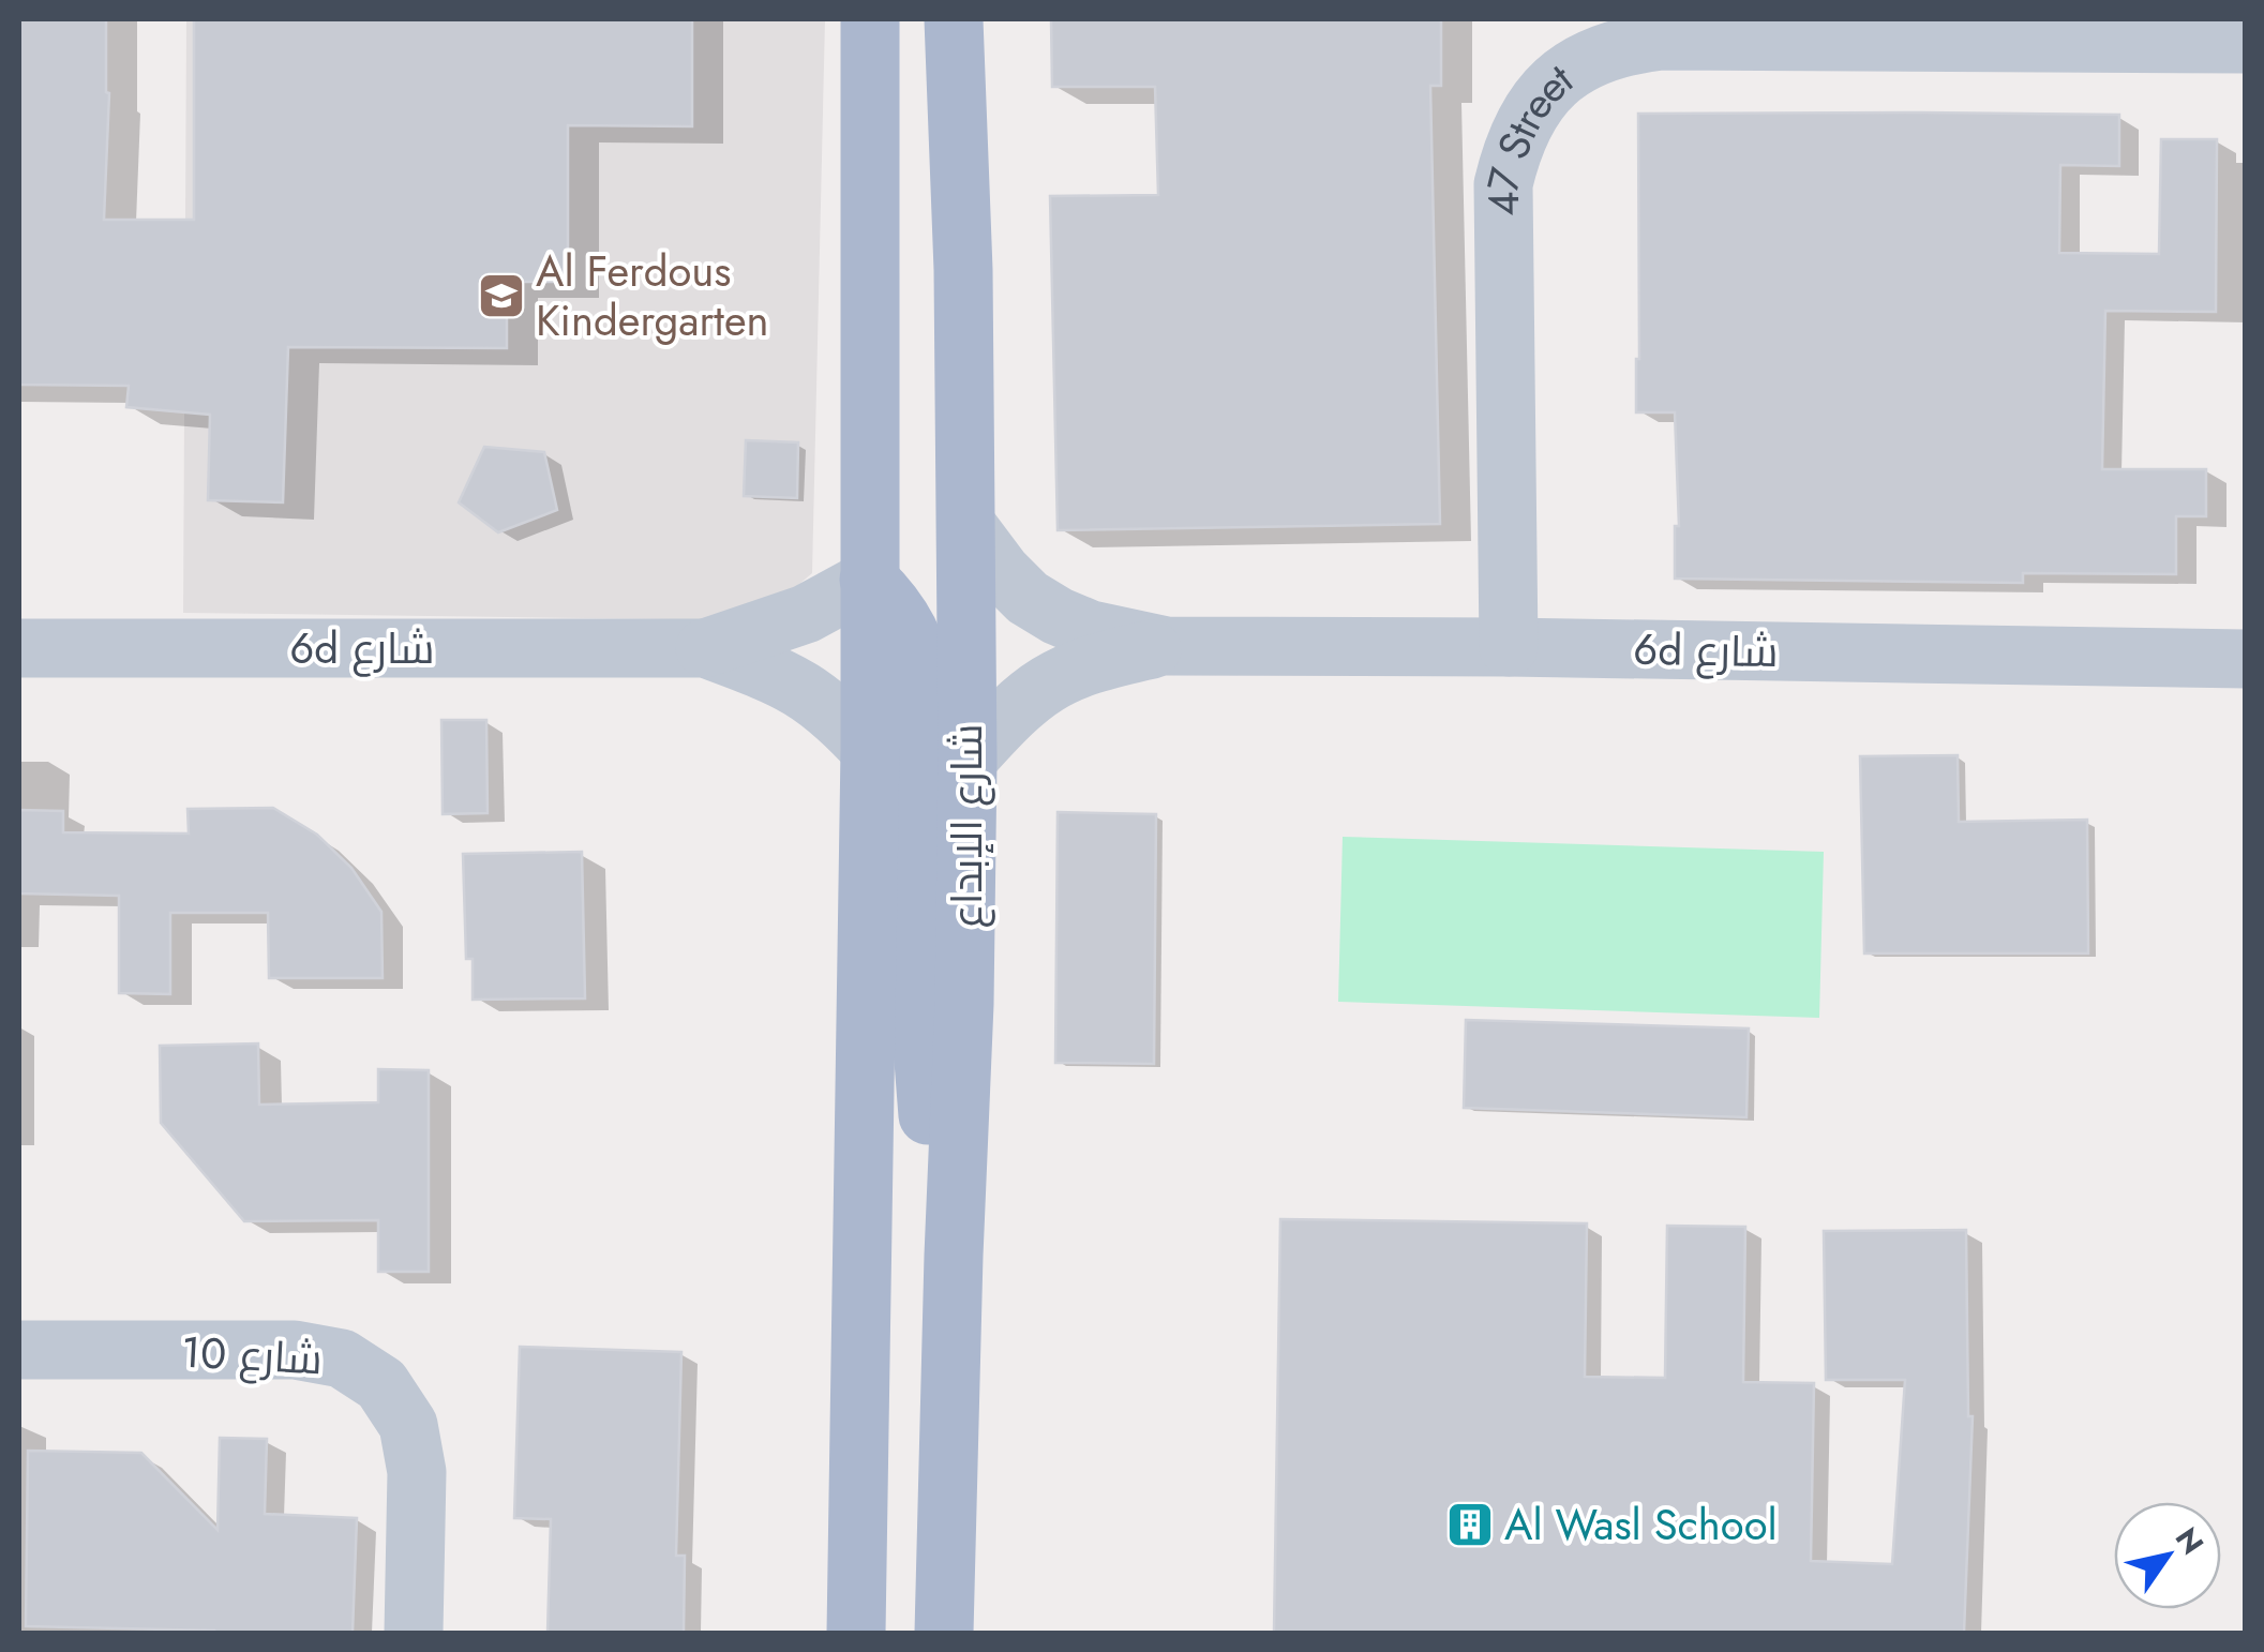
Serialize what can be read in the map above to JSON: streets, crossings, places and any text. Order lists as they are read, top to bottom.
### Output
{
  "streets": {
    "main road": ["شارع الإبداع"],
    "street": ["47 Street", "6d شارع", "شارع 10"]
  },
  "crossings": [
    ["47 Street", "6d شارع"],
    ["6d شارع", "شارع الإبداع"]
  ],
  "places": {
    "school or university": ["Al Ferdous Kindergarten"],
    "building": ["Al Wasl School"]
  },
  "north": "top right"
}
